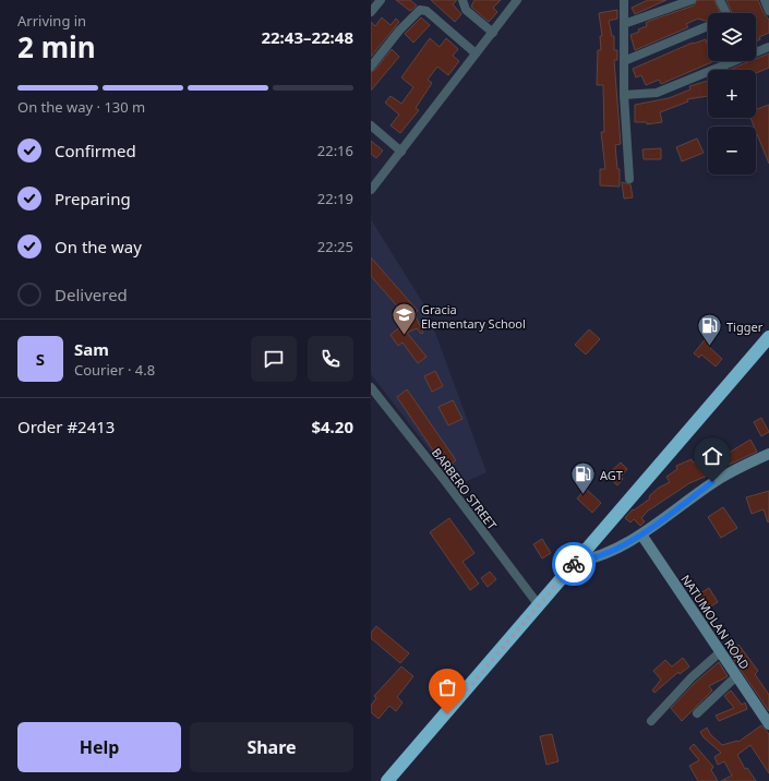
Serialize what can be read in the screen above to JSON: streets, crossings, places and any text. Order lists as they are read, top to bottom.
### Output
{
  "streets": {
    "street": ["BARBERO STREET", "NATUMOLAN ROAD"]
  },
  "places": {
    "school or university": ["Gracia Elementary School"],
    "fuel station": ["Tigger", "AGT"]
  },
  "page": {
    "heading": ["2 min", "Arriving in", "22:43–22:48"],
    "panel": [
      "Sam",
      "Courier · 4.8",
      "Order #2413",
      "$4.20"
    ],
    "map_buttons": ["+", "−"],
    "bar": "On the way · 130 m",
    "list": [
      ["Confirmed", "22:16"],
      ["Preparing", "22:19"],
      ["On the way", "22:25"],
      "Delivered"
    ],
    "round": "S",
    "buttons": ["Help", "Share"]
  }
}
